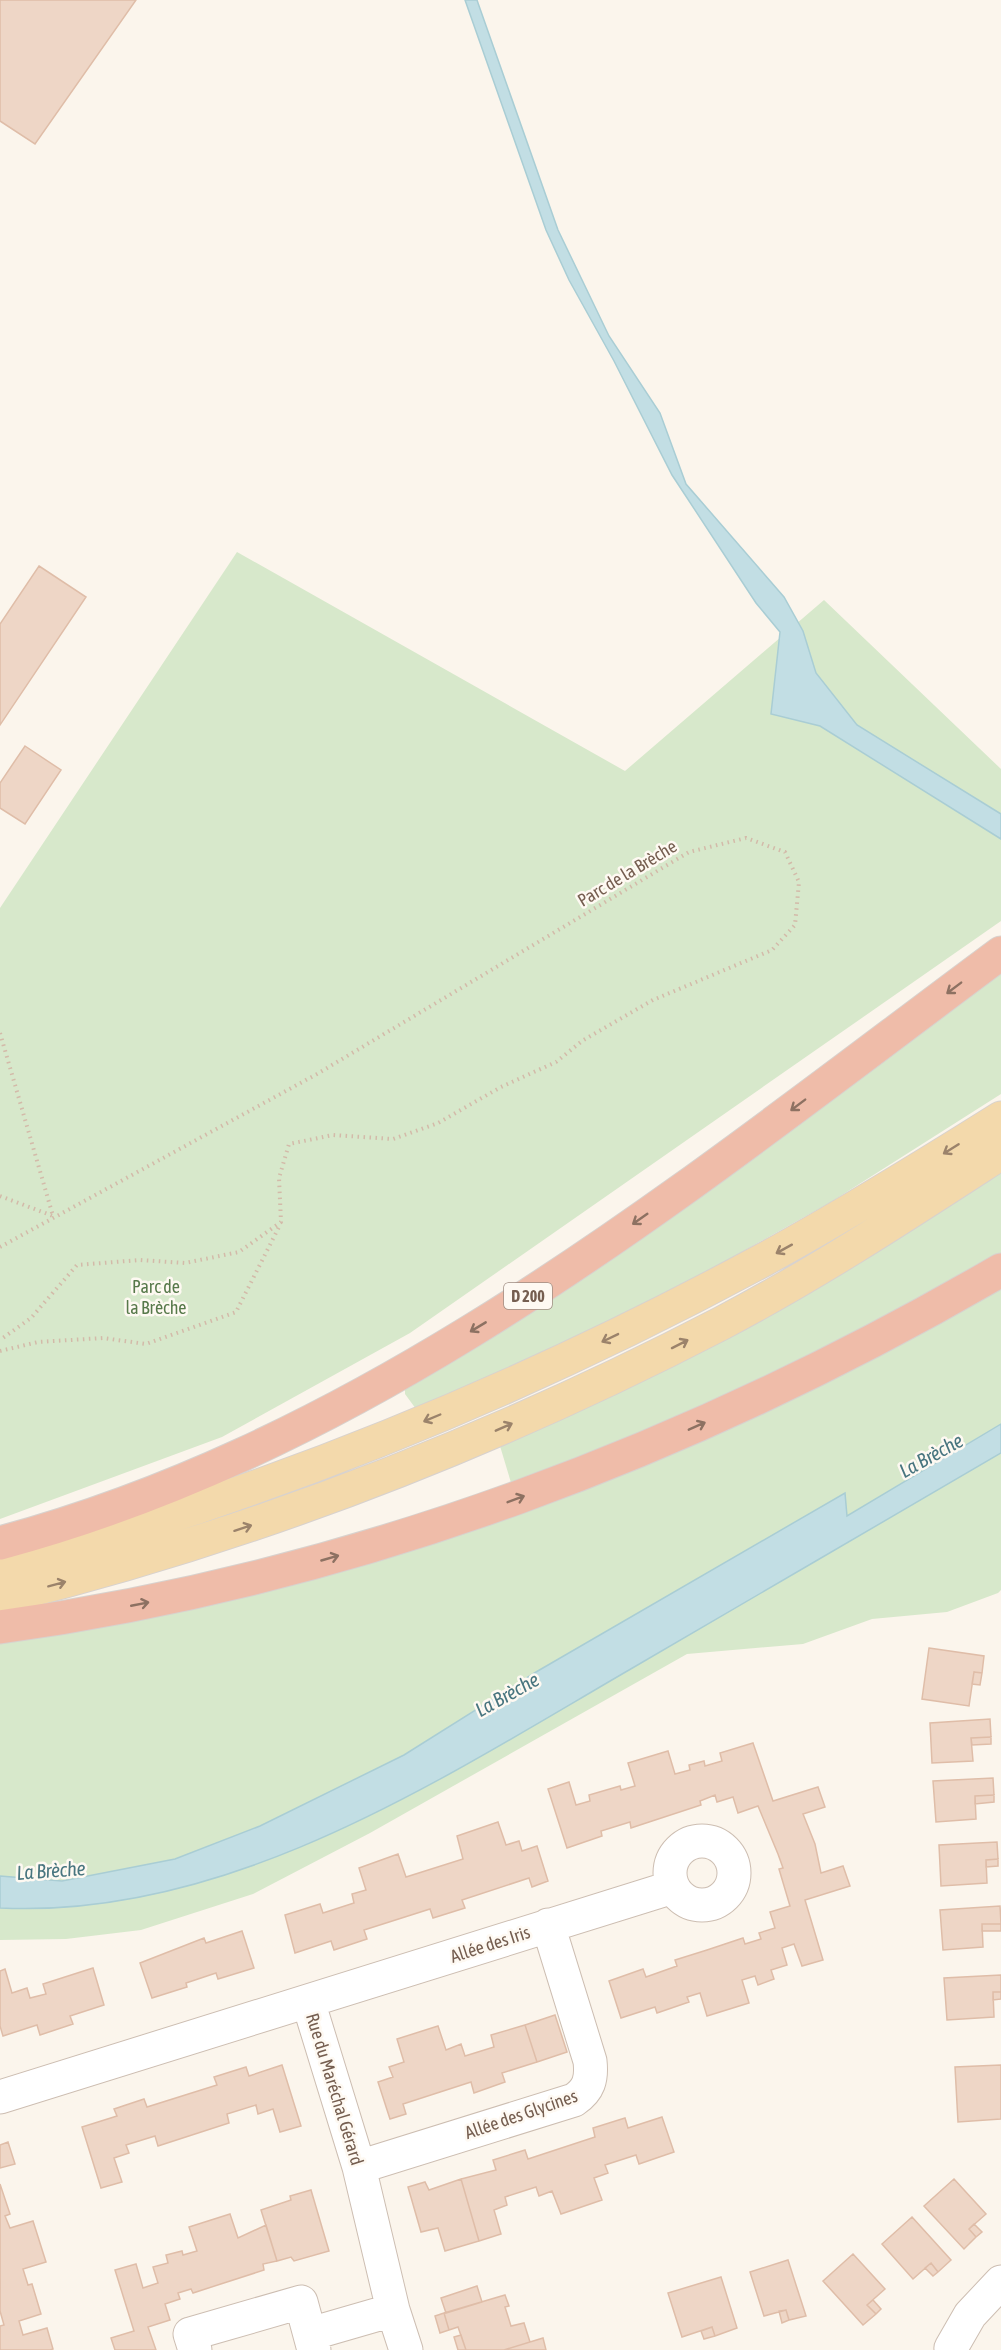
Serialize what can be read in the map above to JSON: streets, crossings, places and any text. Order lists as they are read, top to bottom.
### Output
{
  "streets": {
    "highway": ["D 200"],
    "street": ["Allée des Iris", "Rue du Maréchal Gérard", "Allée des Glycines"],
    "path": ["Parc de la Brèche"]
  },
  "crossings": [
    ["Allée des Iris", "Rue du Maréchal Gérard"],
    ["Allée des Iris", "Allée des Glycines"],
    ["Rue du Maréchal Gérard", "Allée des Glycines"]
  ],
  "water": ["La Brèche"],
  "parks": ["Parc de la Brèche"]
}
